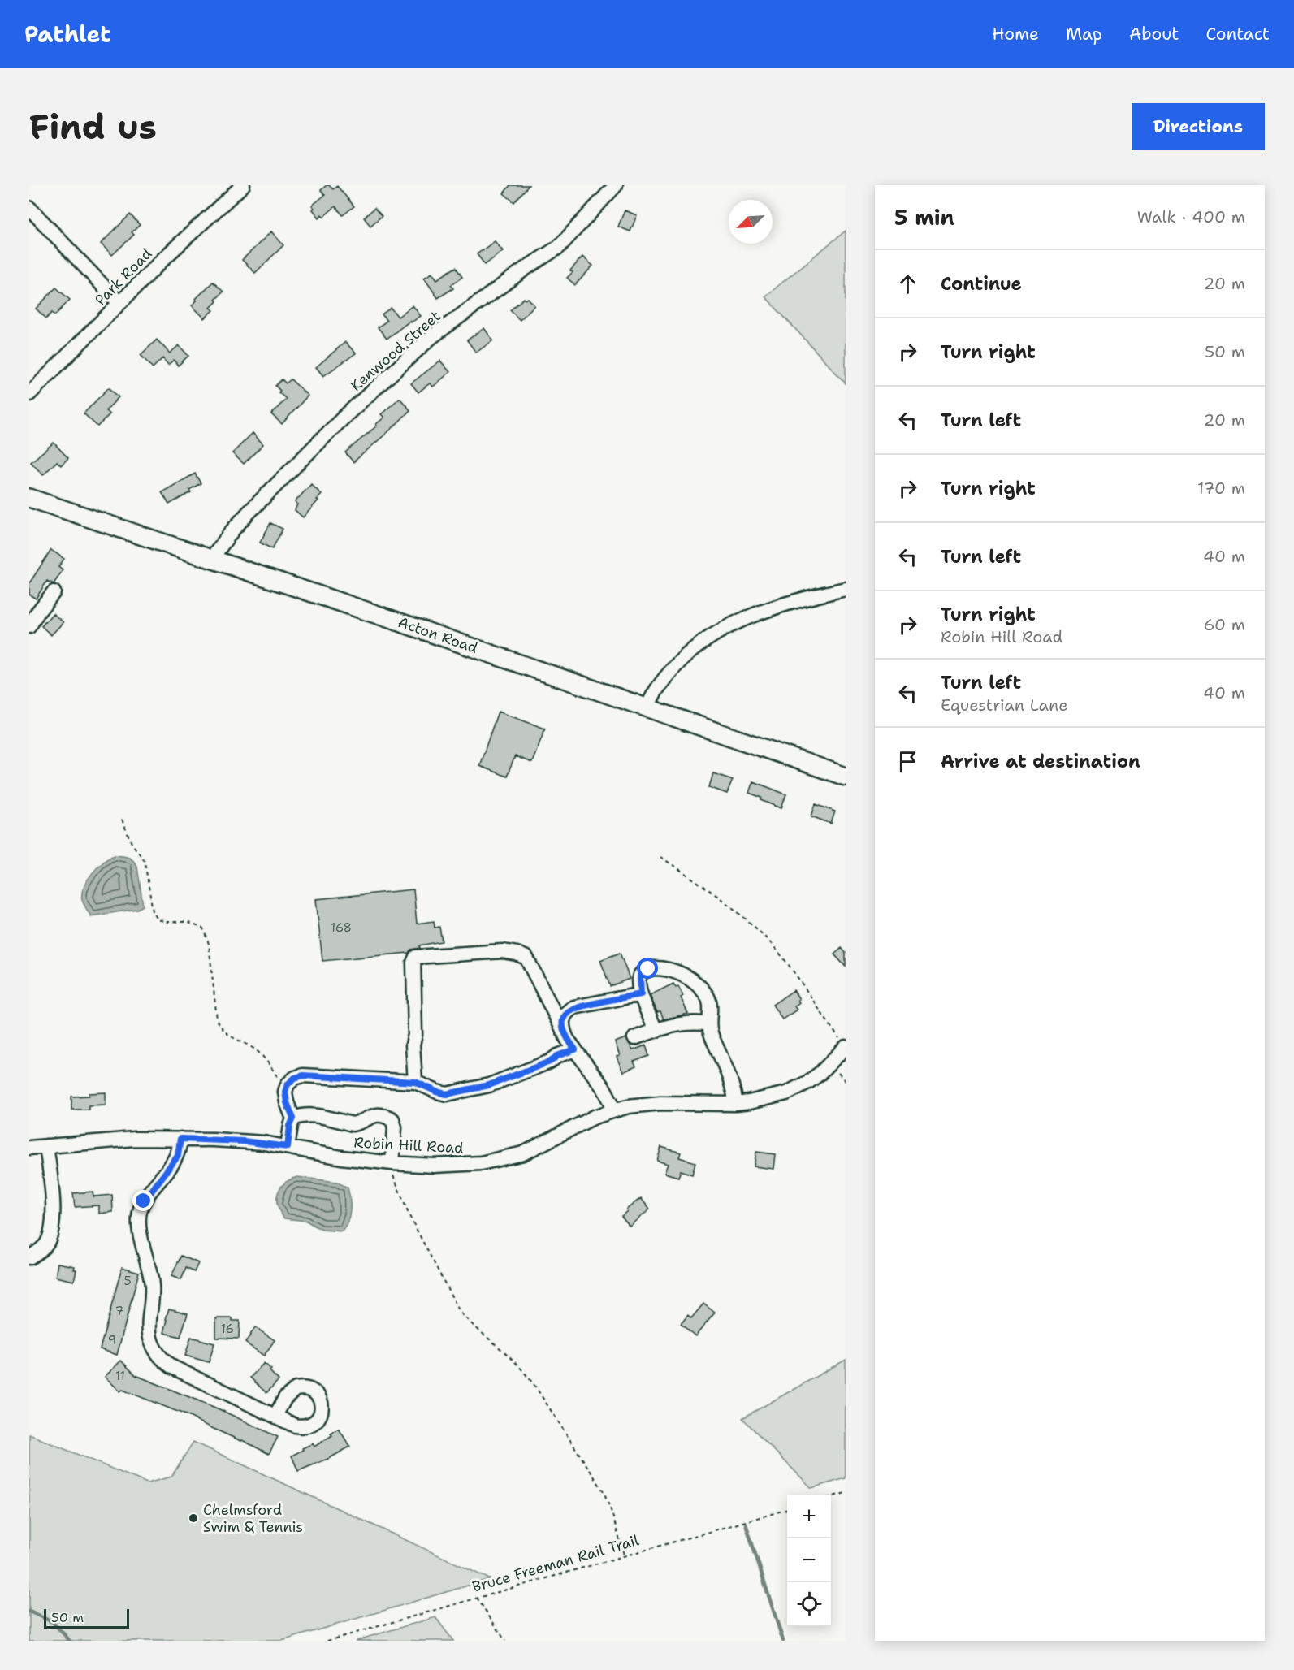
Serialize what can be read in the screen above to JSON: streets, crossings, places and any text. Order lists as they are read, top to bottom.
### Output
{
  "streets": {
    "main road": ["Acton Road"],
    "street": ["Park Road", "Kenwood Street", "Robin Hill Road"],
    "path": ["Bruce Freeman Rail Trail"]
  },
  "crossings": [
    ["Kenwood Street", "Acton Road"]
  ],
  "places": ["Chelmsford Swim & Tennis"],
  "house_numbers": [
    "168",
    "5",
    "7",
    "16",
    "9",
    "11"
  ],
  "scale_bar": "50 m",
  "north": "bottom left",
  "page": {
    "header": "Pathlet",
    "nav": [
      "Home",
      "Map",
      "About",
      "Contact"
    ],
    "buttons": "Directions",
    "title": "Find us",
    "heading": ["5 min", "Walk · 400 m"],
    "list": [
      ["Continue", "20 m"],
      ["Turn right", "50 m"],
      ["Turn left", "20 m"],
      ["Turn right", "170 m"],
      ["Turn left", "40 m"],
      ["Turn right", "Robin Hill Road", "60 m"],
      ["Turn left", "Equestrian Lane", "40 m"],
      "Arrive at destination"
    ],
    "map_buttons": ["+", "−"],
    "scale": "50 m"
  }
}
